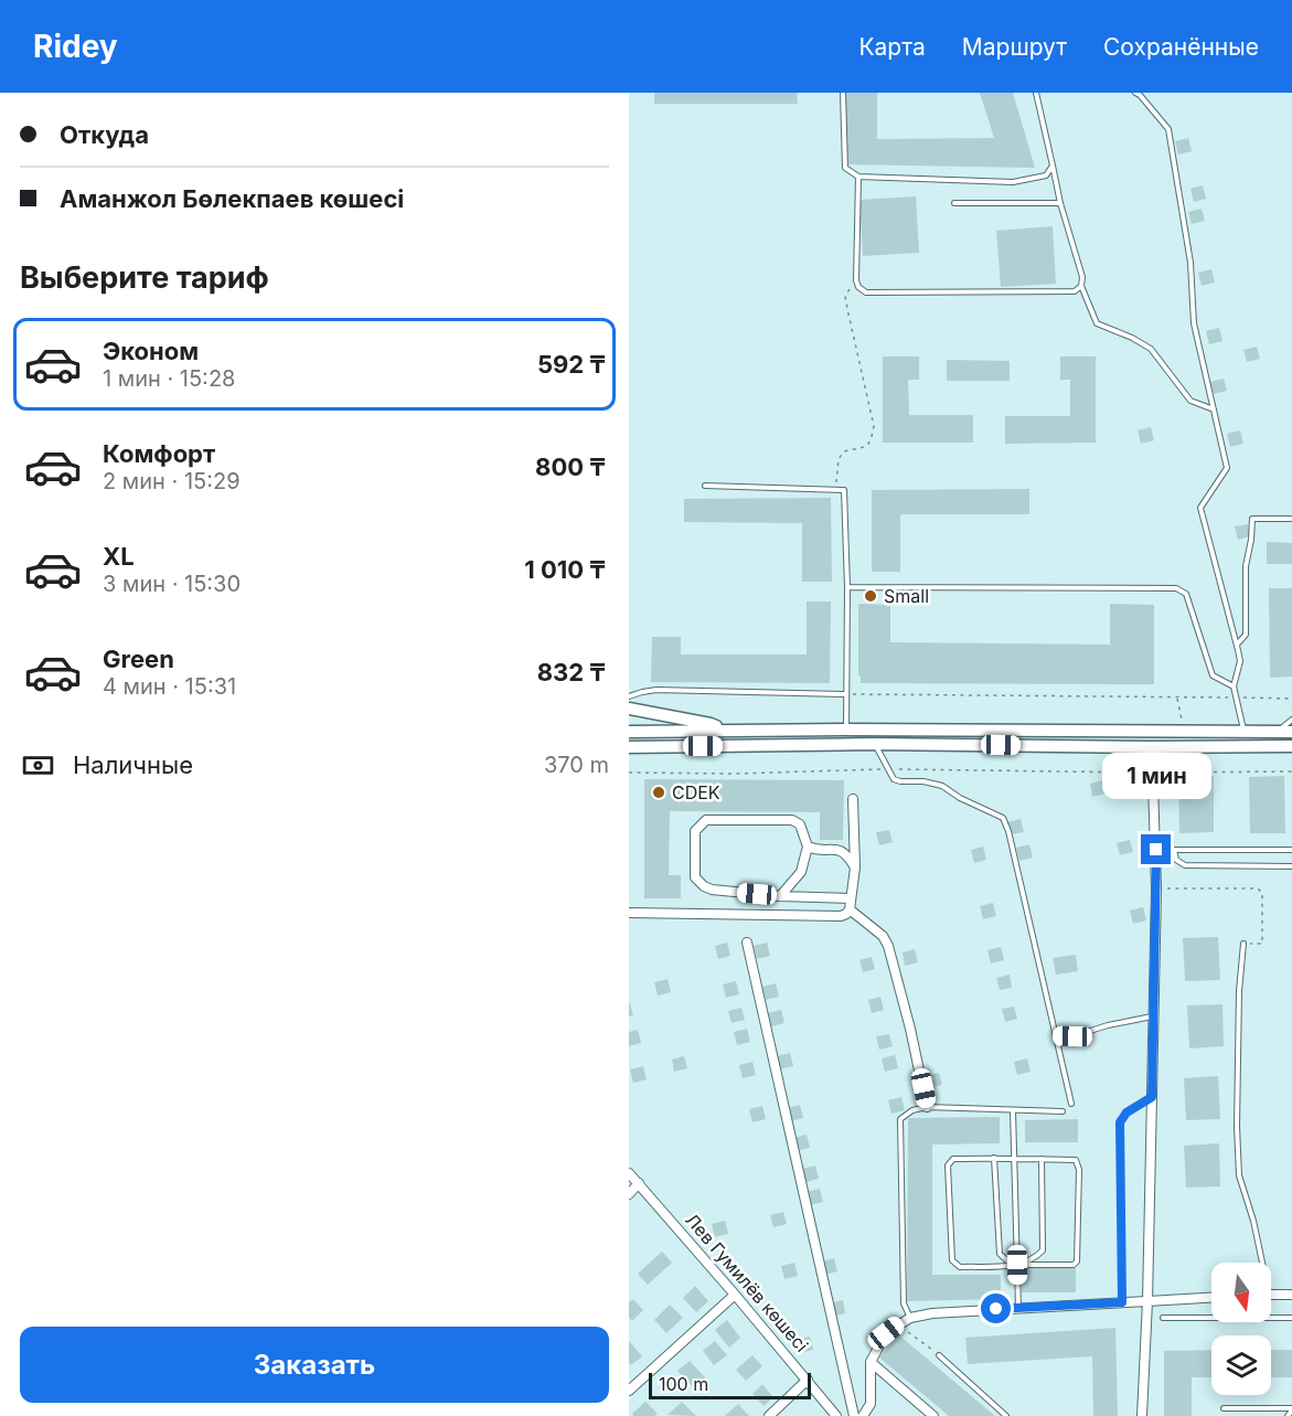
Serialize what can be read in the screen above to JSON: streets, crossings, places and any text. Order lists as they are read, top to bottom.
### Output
{
  "streets": {
    "street": ["Лев Гумилёв көшесі"]
  },
  "places": ["Small", "CDEK"],
  "scale_bar": "100 m",
  "north": "bottom",
  "page": {
    "header": "Ridey",
    "nav": ["Карта", "Маршрут", "Сохранённые"],
    "banner": ["Откуда", "Аманжол Бөлекпаев көшесі"],
    "heading": "Выберите тариф",
    "list": [
      {
        "name": "Эконом",
        "note": "1 мин · 15:28",
        "value": "592 ₸"
      },
      {
        "name": "Комфорт",
        "note": "2 мин · 15:29",
        "value": "800 ₸"
      },
      {
        "name": "XL",
        "note": "3 мин · 15:30",
        "value": "1 010 ₸"
      },
      {
        "name": "Green",
        "note": "4 мин · 15:31",
        "value": "832 ₸"
      }
    ],
    "pay": ["Наличные", "370 m"],
    "bubble": "1 мин",
    "buttons": "Заказать",
    "scale": "100 m"
  }
}
